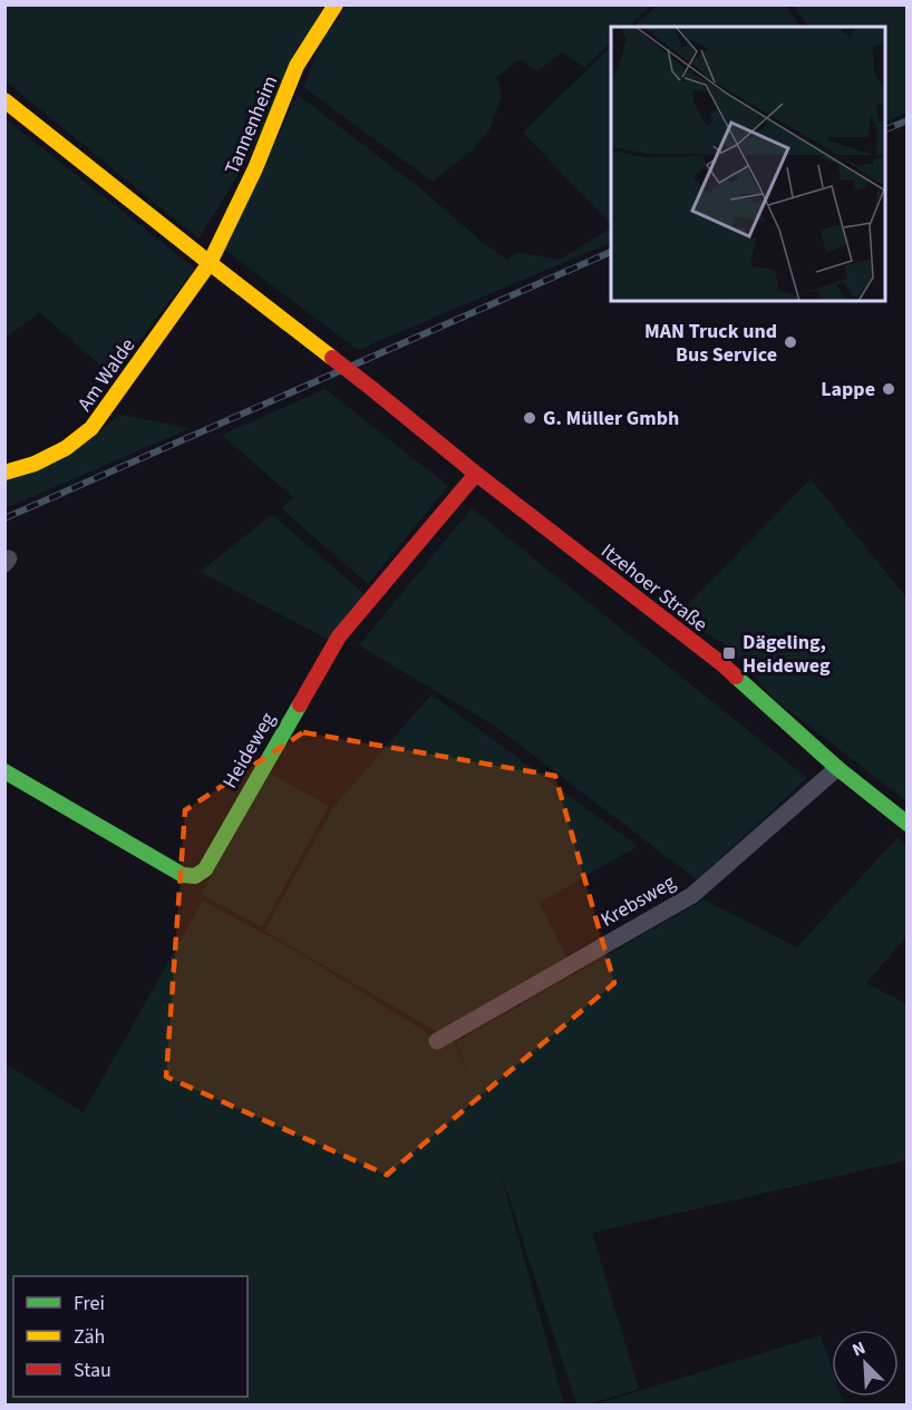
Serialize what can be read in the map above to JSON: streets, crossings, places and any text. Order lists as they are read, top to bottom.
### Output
{
  "streets": {
    "street": [
      "Tannenheim",
      "Am Walde",
      "Itzehoer Straße",
      "Heideweg",
      "Krebsweg"
    ]
  },
  "crossings": [
    ["Tannenheim", "Am Walde"],
    ["Tannenheim", "Itzehoer Straße"],
    ["Am Walde", "Itzehoer Straße"],
    ["Itzehoer Straße", "Heideweg"],
    ["Itzehoer Straße", "Krebsweg"]
  ],
  "places": {
    "other": ["MAN Truck und Bus Service", "Lappe", "G. Müller Gmbh"],
    "transit": ["Dägeling, Heideweg"]
  },
  "legend": ["Frei", "Zäh", "Stau"],
  "north": "top left"
}
